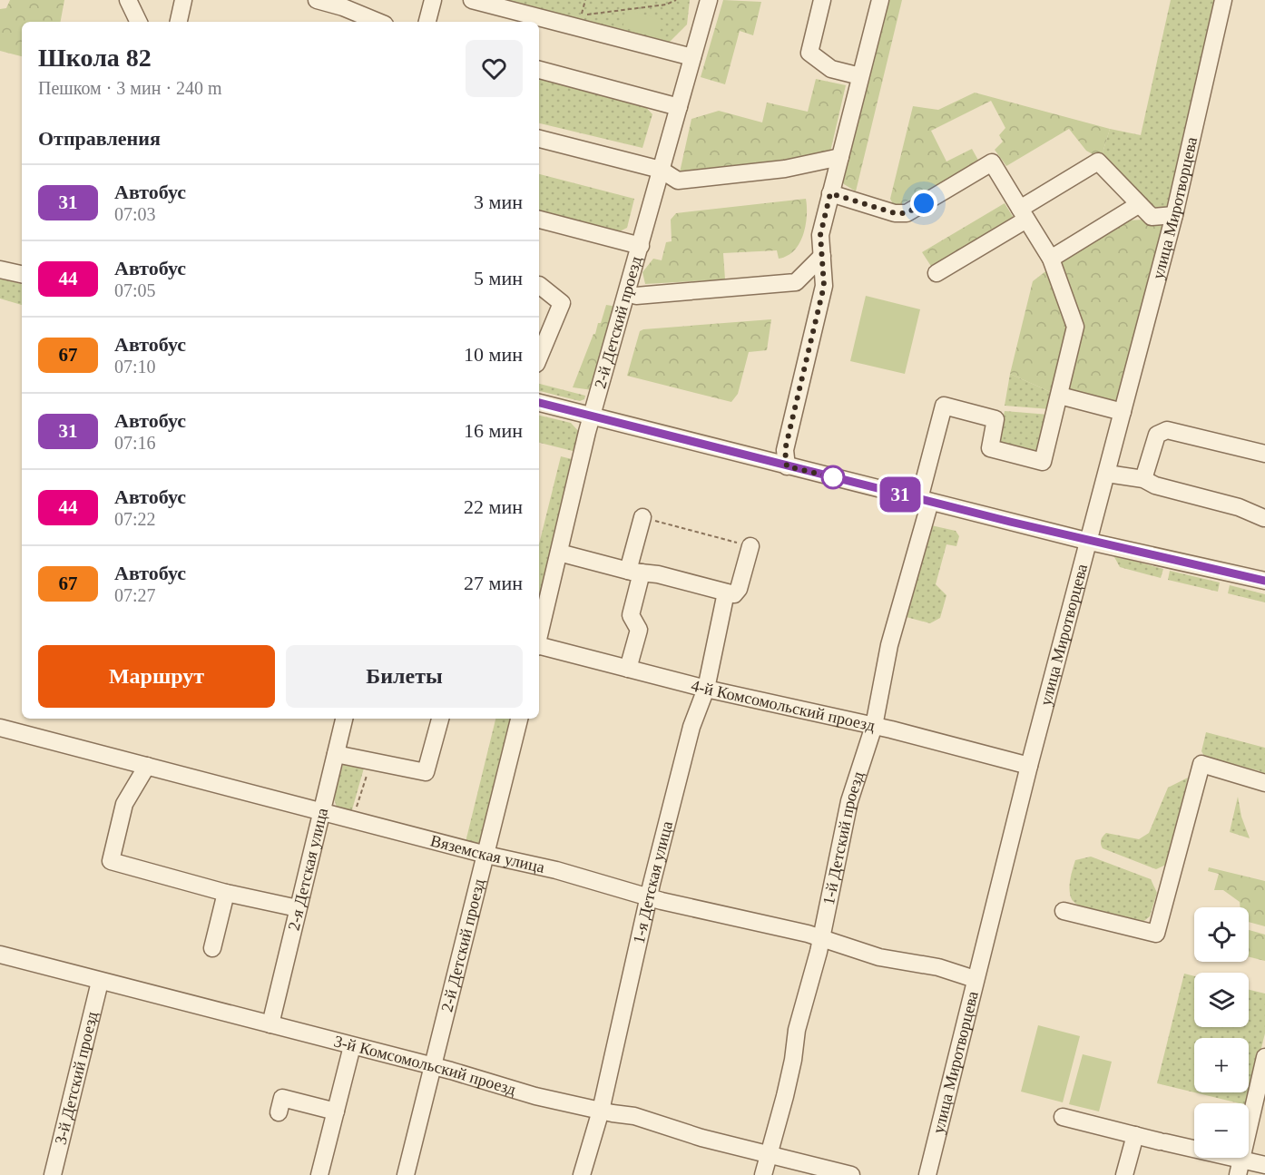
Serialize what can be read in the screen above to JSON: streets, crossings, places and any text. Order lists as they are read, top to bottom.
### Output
{
  "streets": {
    "street": [
      "улица Миротворцева",
      "2-й Детский проезд",
      "4-й Комсомольский проезд",
      "1-й Детский проезд",
      "Вяземская улица",
      "2-я Детская улица",
      "1-я Детская улица",
      "3-й Комсомольский проезд",
      "3-й Детский проезд"
    ]
  },
  "crossings": [
    ["улица Миротворцева", "4-й Комсомольский проезд"],
    ["улица Миротворцева", "Вяземская улица"],
    ["2-й Детский проезд", "Вяземская улица"],
    ["2-й Детский проезд", "3-й Комсомольский проезд"],
    ["4-й Комсомольский проезд", "1-й Детский проезд"],
    ["4-й Комсомольский проезд", "1-я Детская улица"],
    ["1-й Детский проезд", "Вяземская улица"],
    ["1-й Детский проезд", "3-й Комсомольский проезд"],
    ["Вяземская улица", "2-я Детская улица"],
    ["Вяземская улица", "1-я Детская улица"],
    ["2-я Детская улица", "3-й Комсомольский проезд"],
    ["1-я Детская улица", "3-й Комсомольский проезд"],
    ["3-й Комсомольский проезд", "3-й Детский проезд"]
  ],
  "lines": ["bus line 31"],
  "page": {
    "on_map": "31",
    "heading": [
      ["Школа 82", "Пешком · 3 мин · 240 m"],
      "Отправления"
    ],
    "list": [
      {
        "mark": "31",
        "name": "Автобус",
        "note": "07:03",
        "value": "3 мин"
      },
      {
        "mark": "44",
        "name": "Автобус",
        "note": "07:05",
        "value": "5 мин"
      },
      {
        "mark": "67",
        "name": "Автобус",
        "note": "07:10",
        "value": "10 мин"
      },
      {
        "mark": "31",
        "name": "Автобус",
        "note": "07:16",
        "value": "16 мин"
      },
      {
        "mark": "44",
        "name": "Автобус",
        "note": "07:22",
        "value": "22 мин"
      },
      {
        "mark": "67",
        "name": "Автобус",
        "note": "07:27",
        "value": "27 мин"
      }
    ],
    "buttons": ["Маршрут", "Билеты"],
    "map_buttons": ["+", "−"]
  }
}
